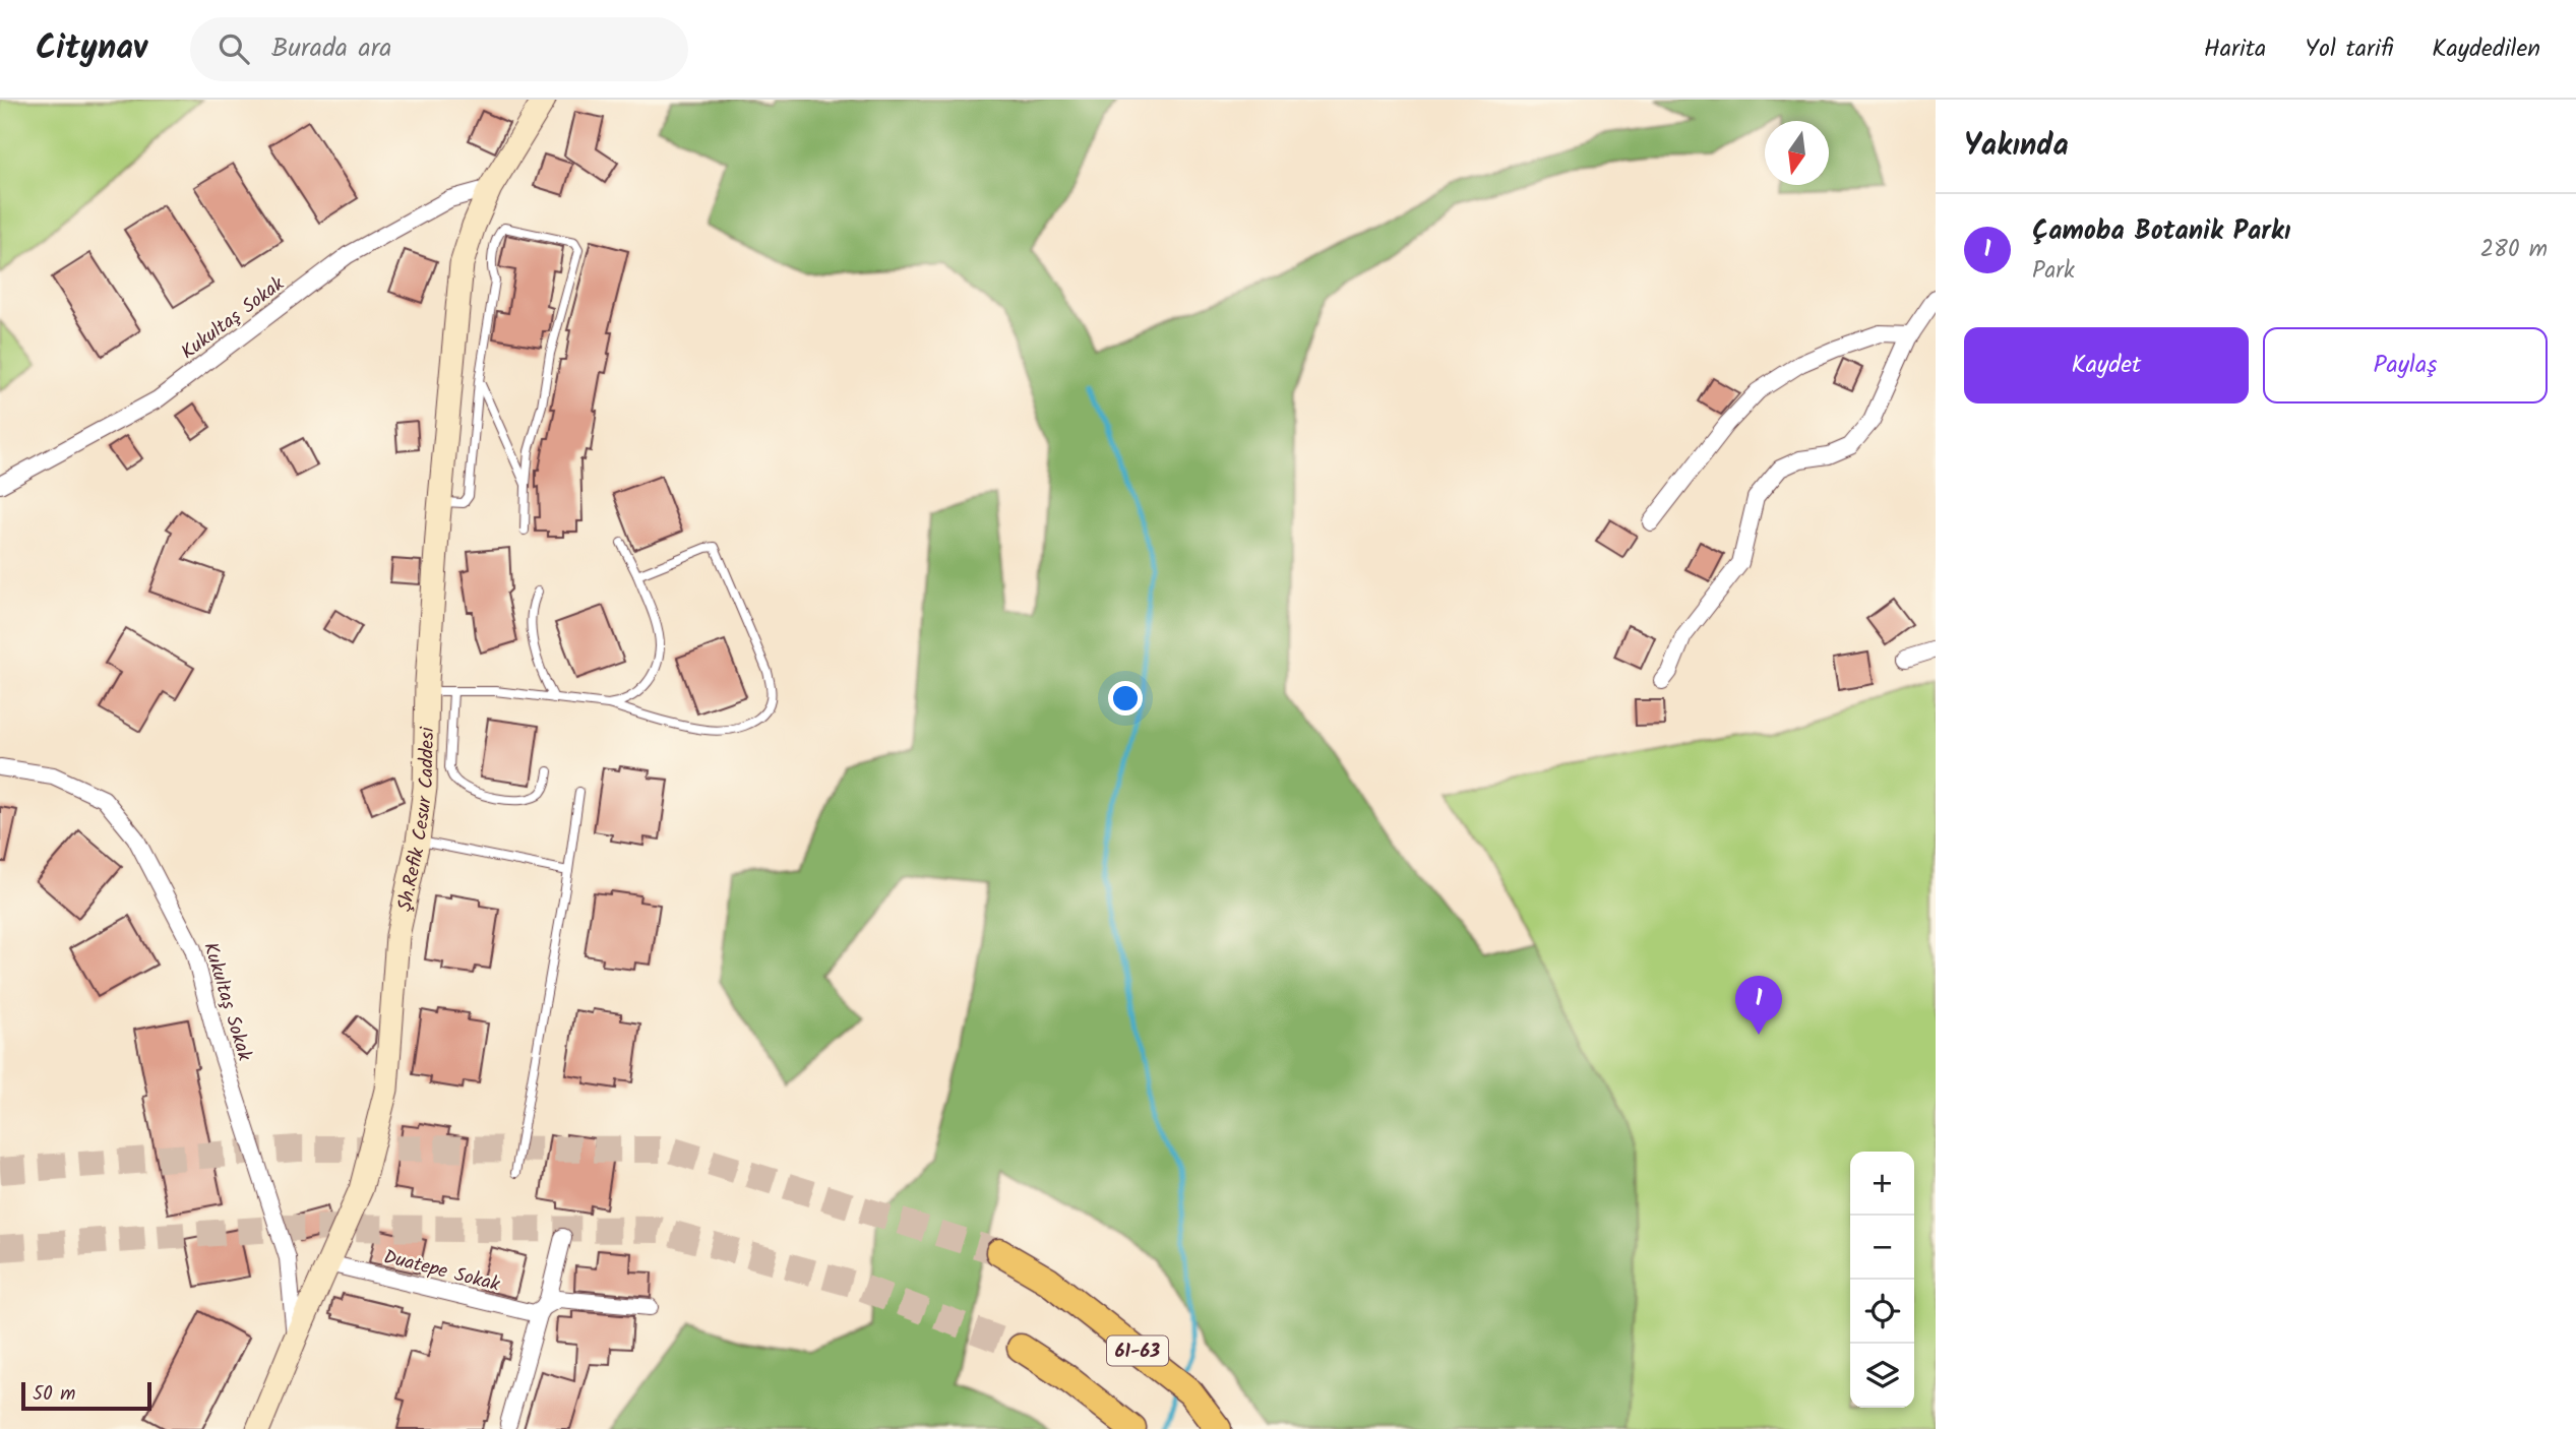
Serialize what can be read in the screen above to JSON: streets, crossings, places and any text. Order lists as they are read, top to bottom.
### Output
{
  "streets": {
    "main road": ["61-63"],
    "street": ["Kukultaş Sokak", "Şh.Refik Cesur Caddesi", "Duatepe Sokak"]
  },
  "crossings": [
    ["Kukultaş Sokak", "Şh.Refik Cesur Caddesi"],
    ["Şh.Refik Cesur Caddesi", "Duatepe Sokak"]
  ],
  "scale_bar": "50 m",
  "north": "bottom",
  "page": {
    "header": "Citynav",
    "search": "Burada ara",
    "nav": ["Harita", "Yol tarifi", "Kaydedilen"],
    "heading": "Yakında",
    "list": [
      {
        "mark": "1",
        "name": "Çamoba Botanik Parkı",
        "note": "Park",
        "value": "280 m"
      }
    ],
    "buttons": ["Kaydet", "Paylaş"],
    "pins": "1",
    "map_buttons": ["+", "−"],
    "scale": "50 m"
  }
}
